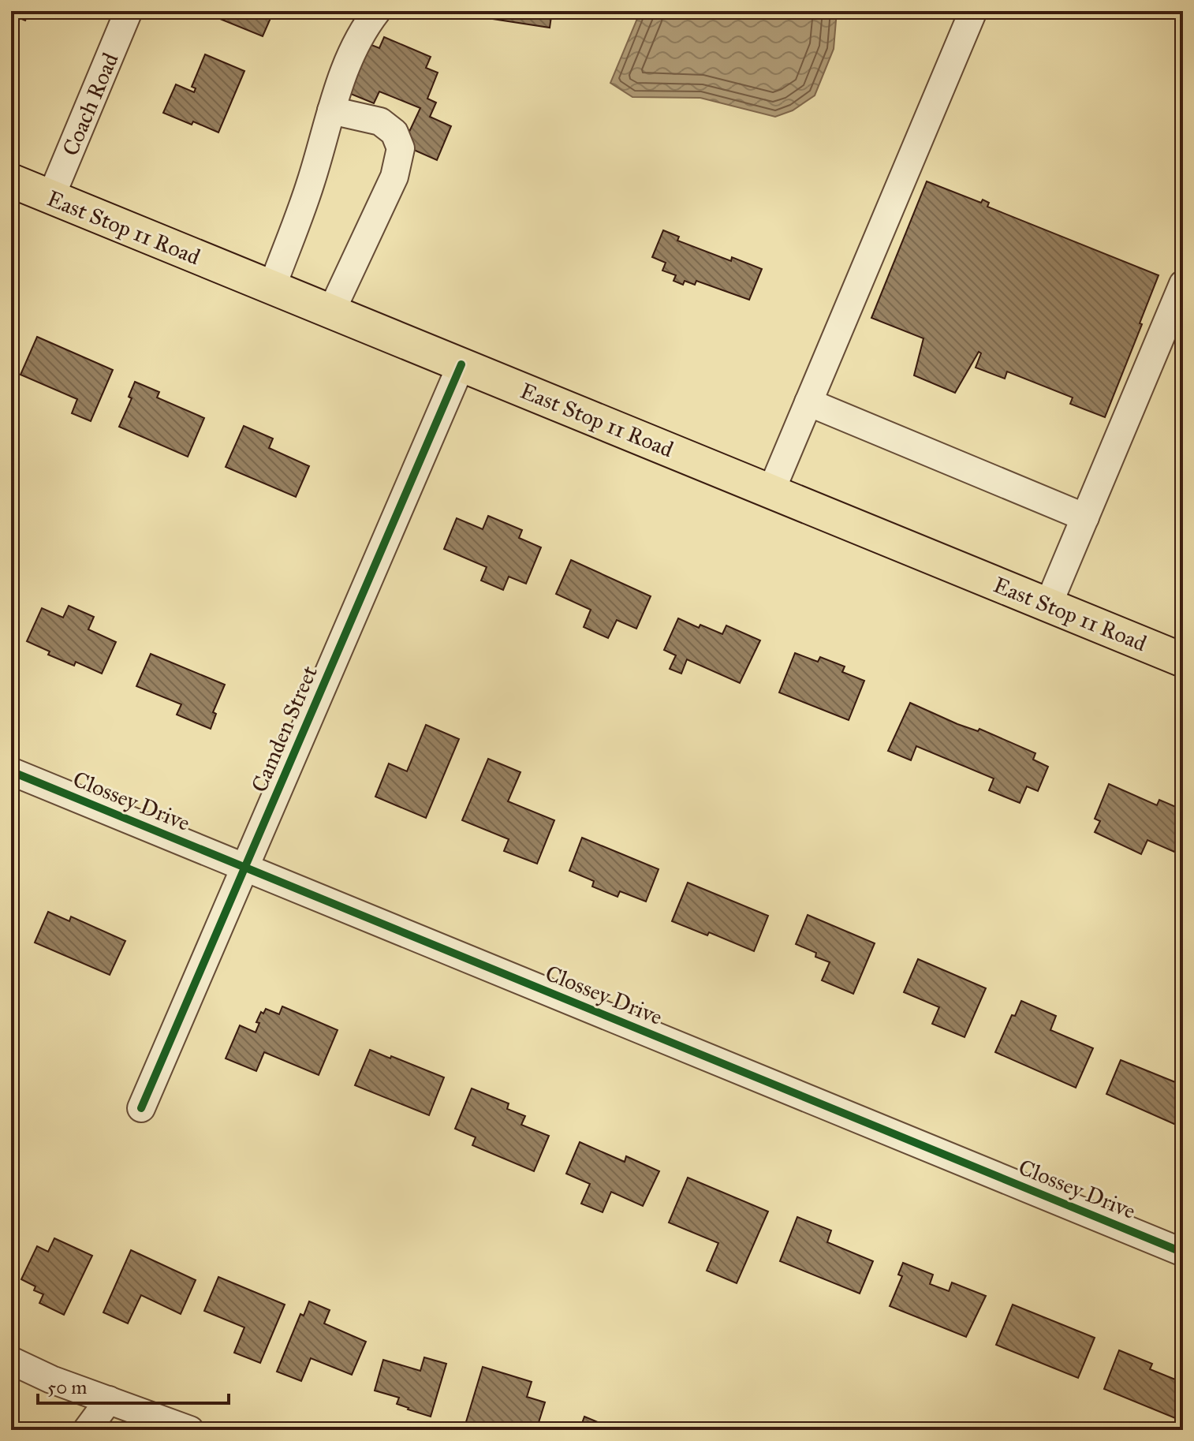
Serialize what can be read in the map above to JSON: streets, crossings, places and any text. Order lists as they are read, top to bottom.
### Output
{
  "streets": {
    "main road": ["East Stop 11 Road"],
    "street": ["Coach Road", "Camden Street", "Clossey Drive"]
  },
  "crossings": [
    ["Coach Road", "East Stop 11 Road"],
    ["East Stop 11 Road", "Camden Street"],
    ["Camden Street", "Clossey Drive"]
  ],
  "scale_bar": "50 m"
}
